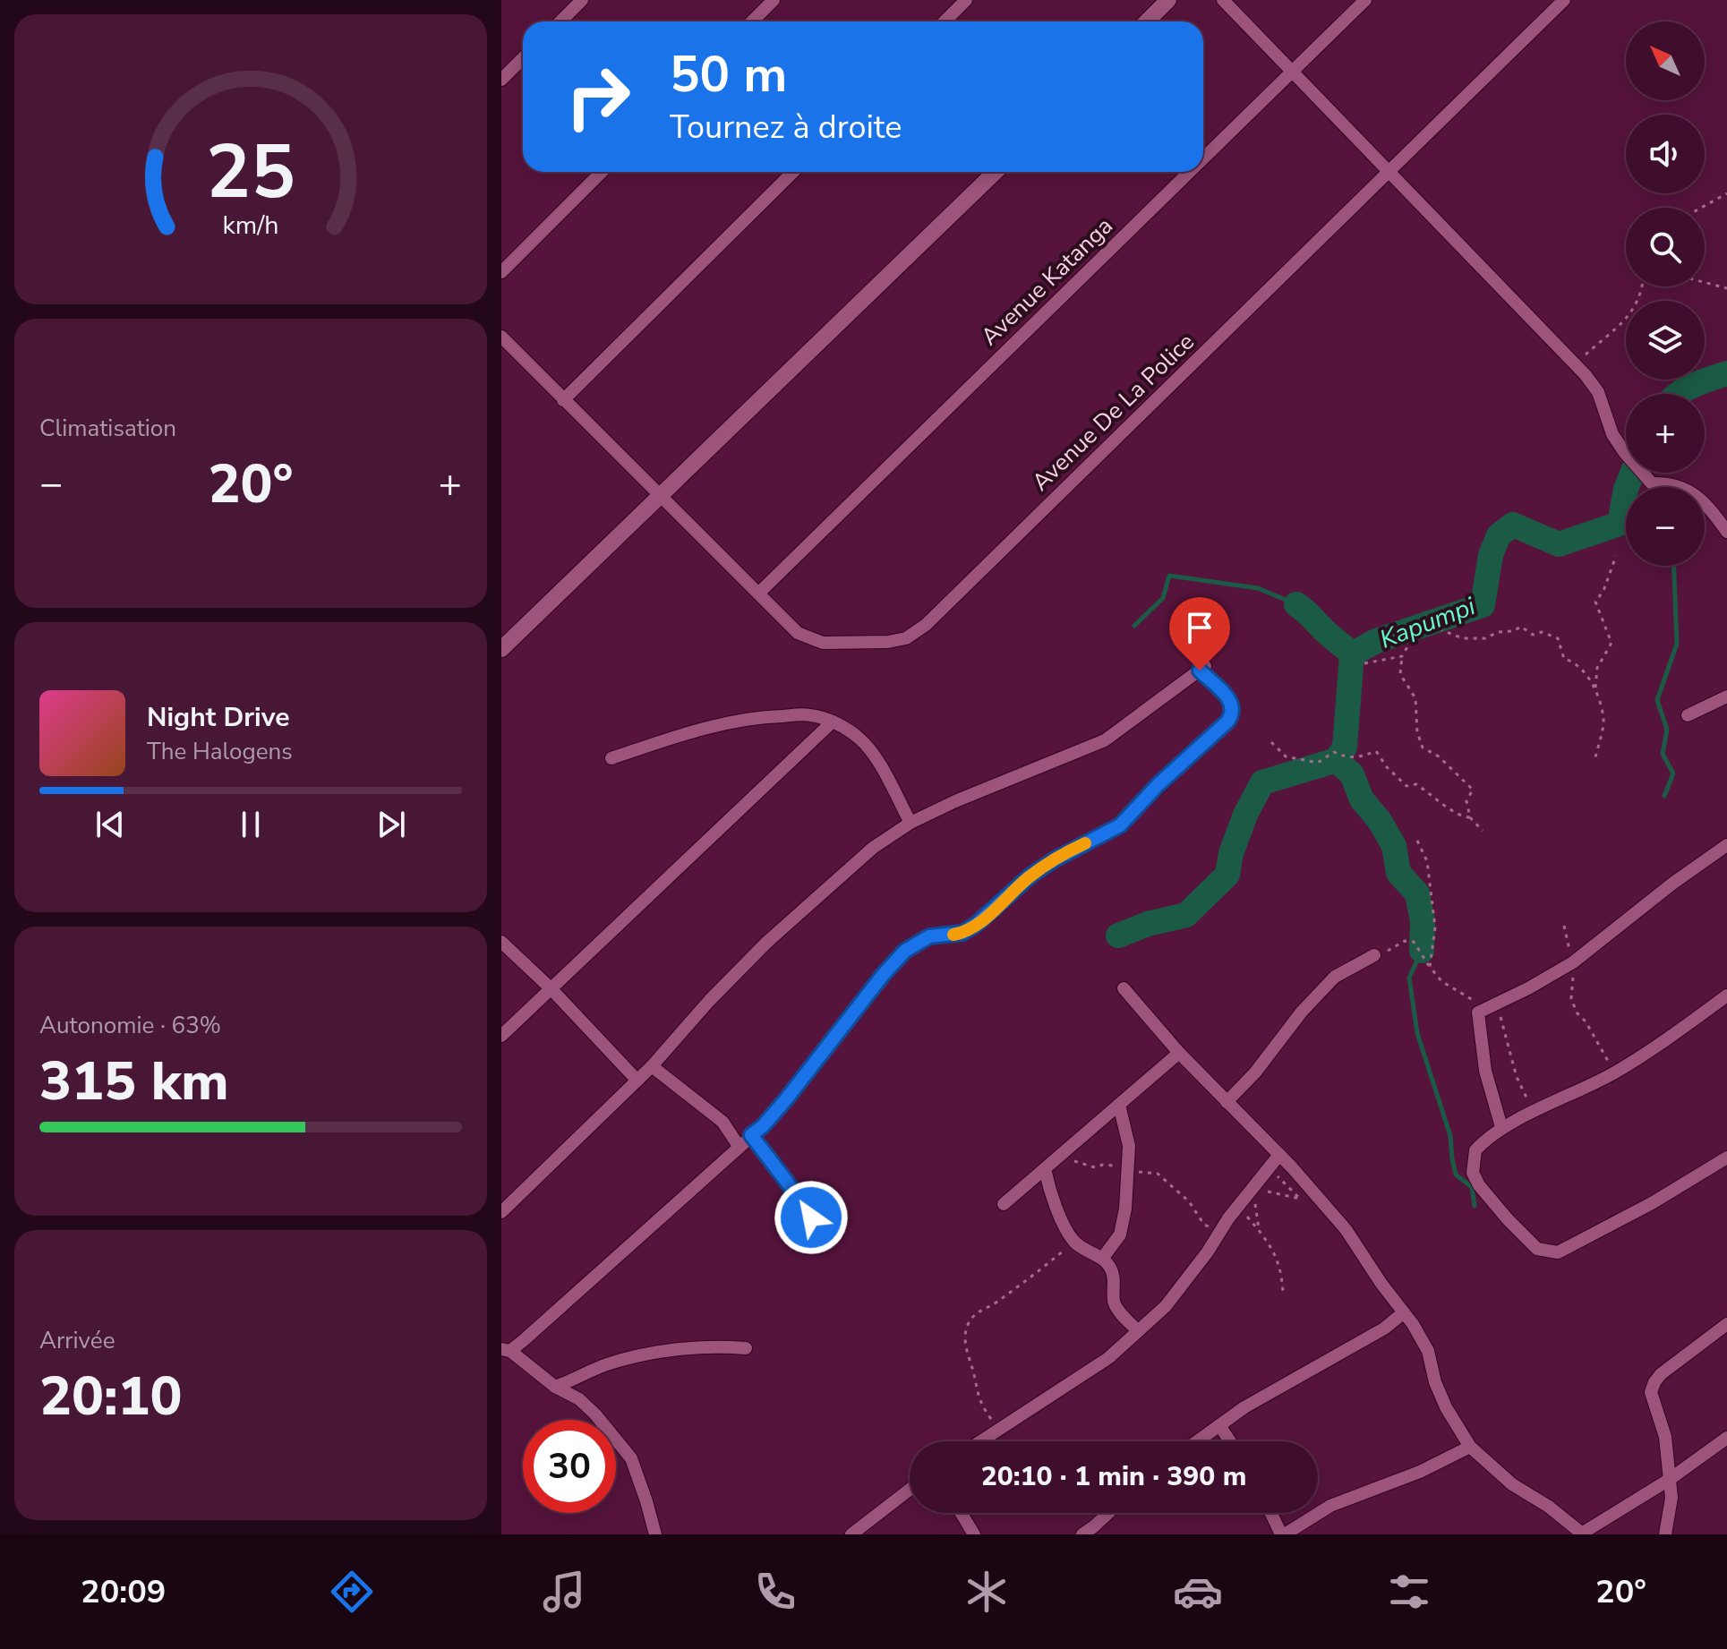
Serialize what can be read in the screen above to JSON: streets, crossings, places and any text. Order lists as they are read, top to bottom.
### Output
{
  "streets": {
    "street": ["Avenue Katanga", "Avenue De La Police"]
  },
  "crossings": [
    ["Avenue Katanga", "Avenue De La Police"]
  ],
  "water": ["Kapumpi"],
  "north": "top left",
  "page": {
    "map_buttons": ["+", "−"],
    "turn": ["50 m", "Tournez à droite"],
    "tile": [
      "Climatisation",
      ["Autonomie · 63%", "315 km"],
      ["Arrivée", "20:10"]
    ],
    "heat": ["−", "20°", "+"],
    "song": ["Night Drive", "The Halogens"],
    "limit": "30",
    "trip": "20:10 · 1 min · 390 m",
    "tabs": ["20:09", "20°"],
    "gauge": ["25", "km/h"]
  }
}
